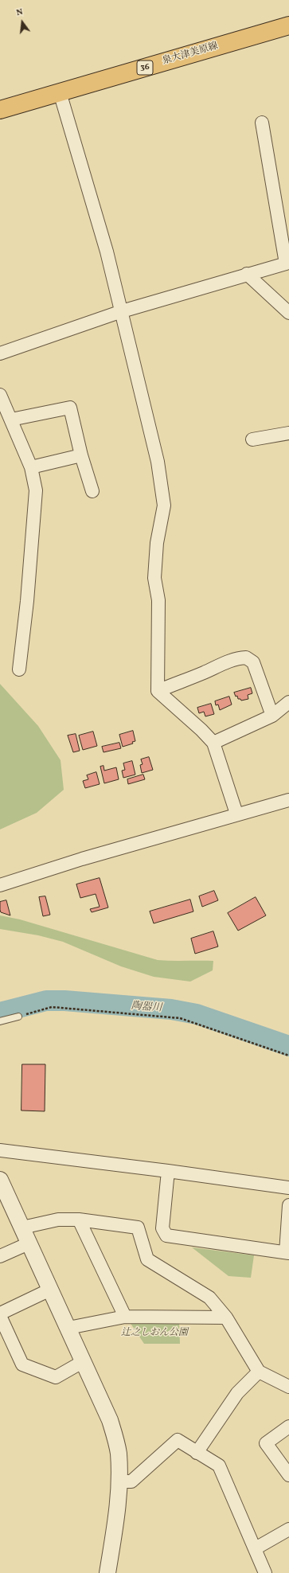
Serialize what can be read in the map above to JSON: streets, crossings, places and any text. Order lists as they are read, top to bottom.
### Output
{
  "streets": {
    "main road": ["泉大津美原線", "36"]
  },
  "water": ["陶器川"],
  "parks": ["辻之しおん公園"],
  "north": "top"
}
